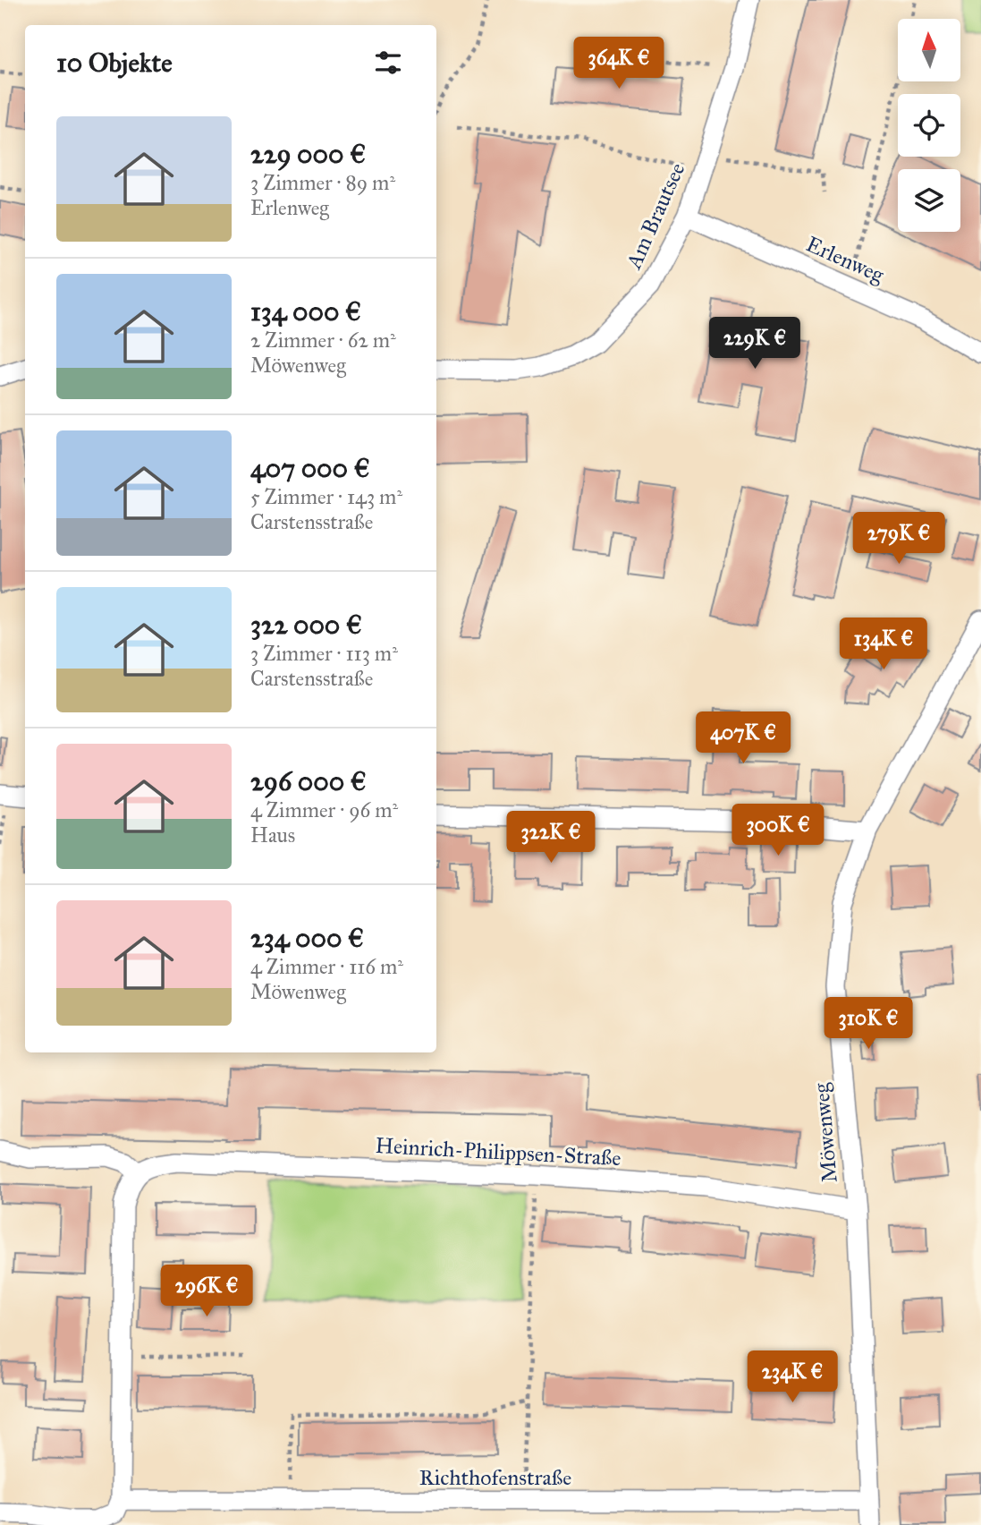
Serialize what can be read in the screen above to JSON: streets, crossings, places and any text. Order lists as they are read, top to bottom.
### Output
{
  "streets": {
    "street": [
      "Am Brautsee",
      "Erlenweg",
      "Möwenweg",
      "Heinrich-Philippsen-Straße",
      "Richthofenstraße"
    ]
  },
  "crossings": [
    ["Am Brautsee", "Erlenweg"],
    ["Möwenweg", "Heinrich-Philippsen-Straße"],
    ["Möwenweg", "Richthofenstraße"]
  ],
  "north": "top",
  "page": {
    "heading": "10 Objekte",
    "price": [
      "364K €",
      "229K €",
      "279K €",
      "134K €",
      "407K €",
      "300K €",
      "322K €",
      "310K €",
      "296K €",
      "234K €"
    ],
    "list": [
      {
        "name": "229 000 €",
        "note": "3 Zimmer · 89 m² · Erlenweg"
      },
      {
        "name": "134 000 €",
        "note": "2 Zimmer · 62 m² · Möwenweg"
      },
      {
        "name": "407 000 €",
        "note": "5 Zimmer · 143 m² · Carstensstraße"
      },
      {
        "name": "322 000 €",
        "note": "3 Zimmer · 113 m² · Carstensstraße"
      },
      {
        "name": "296 000 €",
        "note": "4 Zimmer · 96 m² · Haus"
      },
      {
        "name": "234 000 €",
        "note": "4 Zimmer · 116 m² · Möwenweg"
      }
    ]
  }
}
